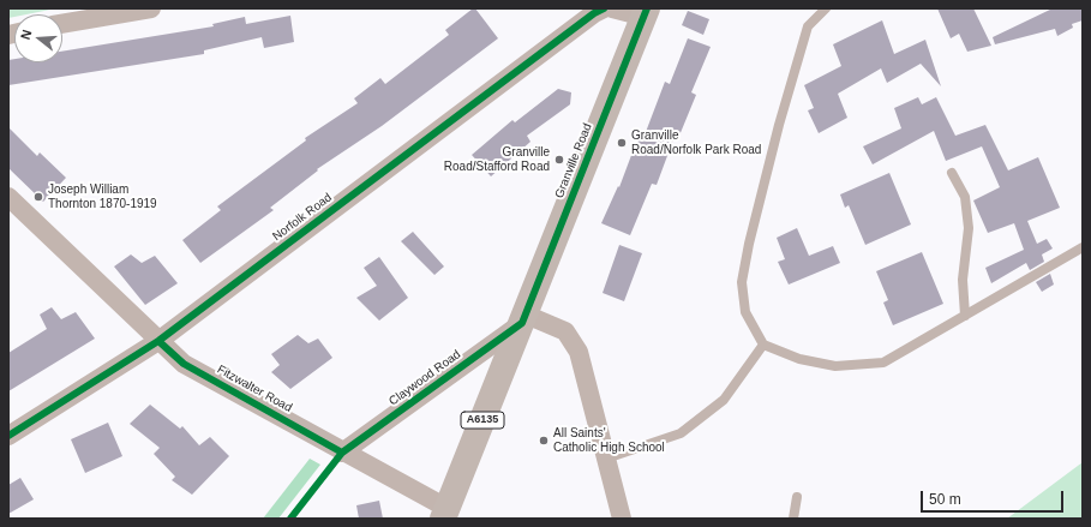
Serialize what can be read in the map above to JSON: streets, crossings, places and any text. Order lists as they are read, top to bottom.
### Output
{
  "streets": {
    "main road": ["Granville Road", "A6135"],
    "street": ["Norfolk Road", "Claywood Road", "Fitzwalter Road"]
  },
  "crossings": [
    ["Granville Road", "Claywood Road"],
    ["Granville Road", "Fitzwalter Road"],
    ["Norfolk Road", "Fitzwalter Road"],
    ["Claywood Road", "Fitzwalter Road"]
  ],
  "places": [
    "Granville Road/Norfolk Park Road",
    "Granville Road/Stafford Road",
    "Joseph William Thornton 1870-1919",
    "All Saints' Catholic High School"
  ],
  "scale_bar": "50 m",
  "north": "left"
}
